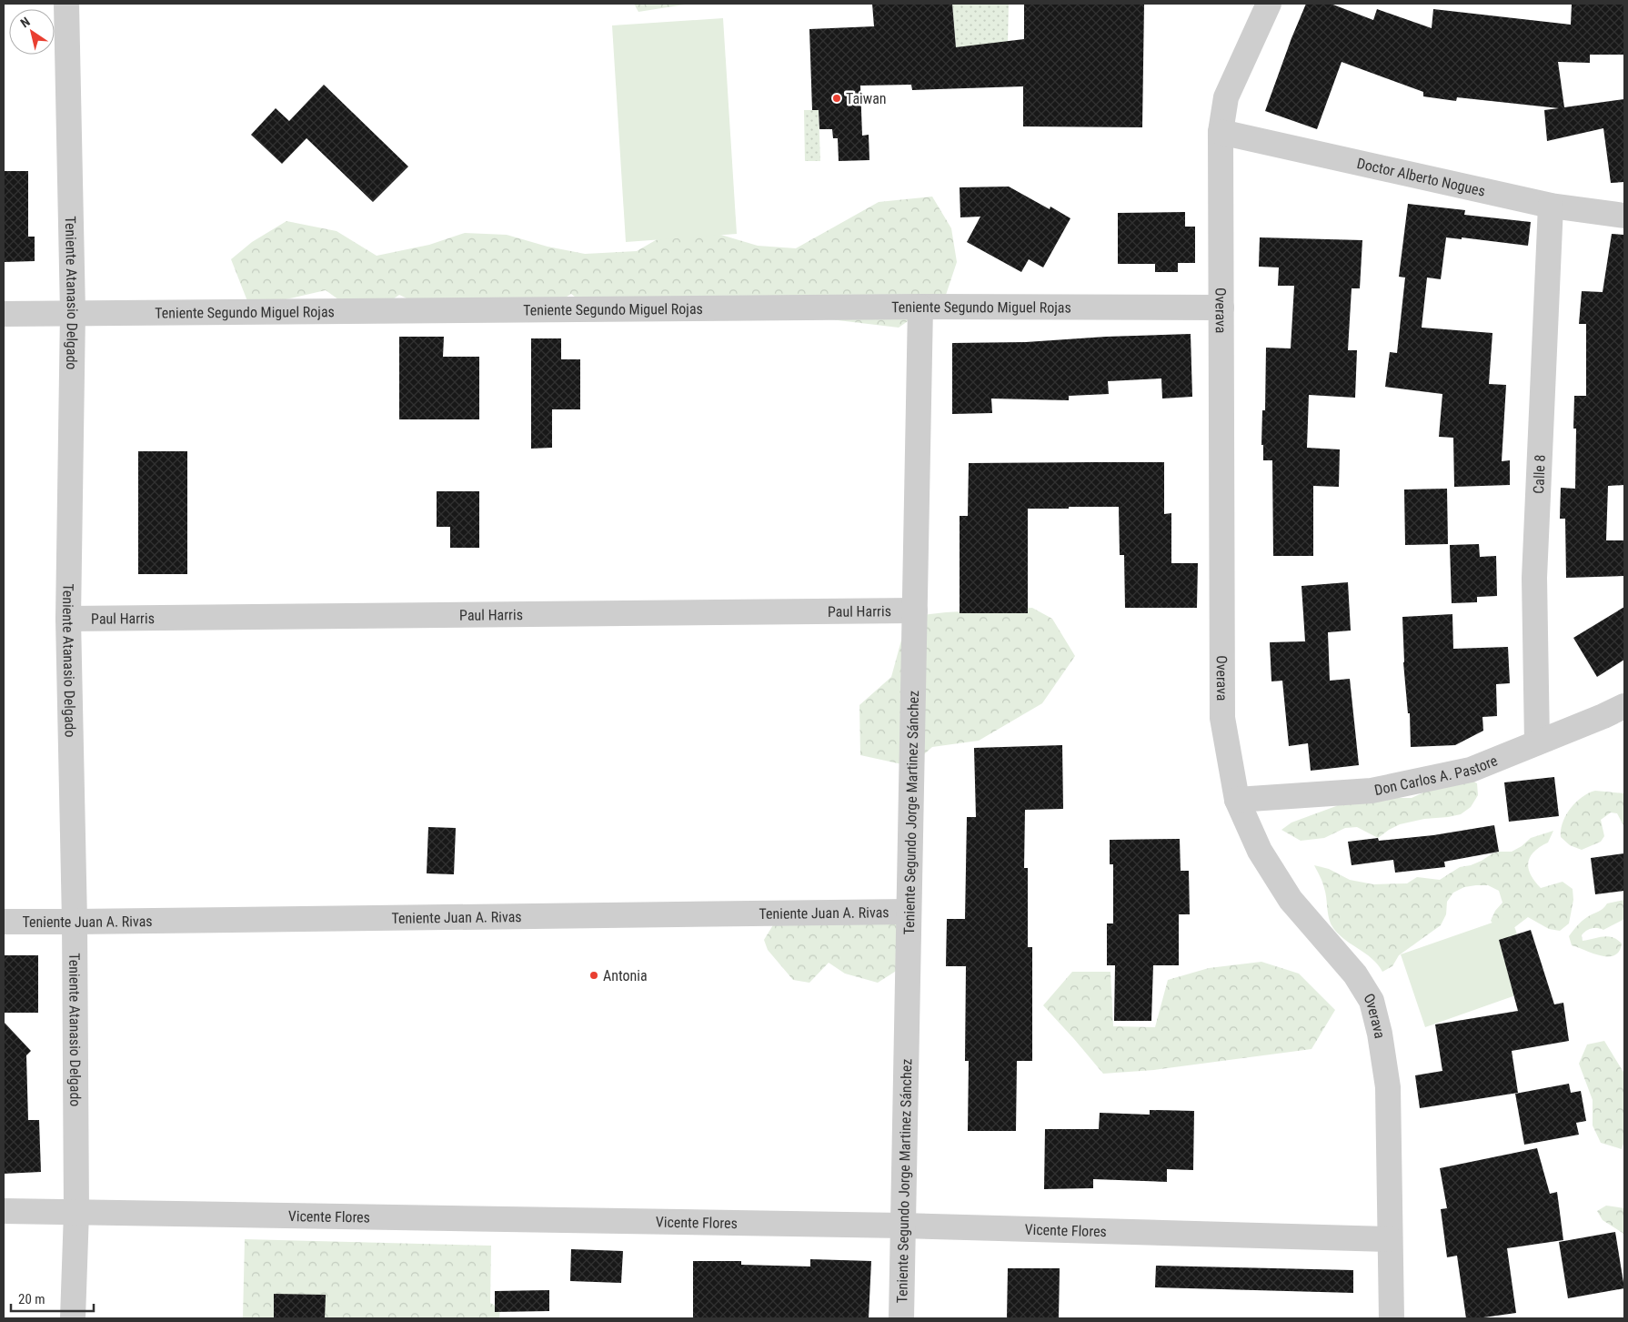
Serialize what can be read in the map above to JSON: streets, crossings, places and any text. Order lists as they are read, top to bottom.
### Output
{
  "streets": {
    "street": [
      "Doctor Alberto Nogues",
      "Teniente Atanasio Delgado",
      "Teniente Segundo Miguel Rojas",
      "Overava",
      "Calle 8",
      "Paul Harris",
      "Don Carlos A. Pastore",
      "Teniente Segundo Jorge Martinez Sánchez",
      "Teniente Juan A. Rivas",
      "Vicente Flores"
    ]
  },
  "crossings": [
    ["Doctor Alberto Nogues", "Overava"],
    ["Doctor Alberto Nogues", "Calle 8"],
    ["Teniente Atanasio Delgado", "Teniente Segundo Miguel Rojas"],
    ["Teniente Atanasio Delgado", "Paul Harris"],
    ["Teniente Atanasio Delgado", "Teniente Juan A. Rivas"],
    ["Teniente Atanasio Delgado", "Vicente Flores"],
    ["Teniente Segundo Miguel Rojas", "Overava"],
    ["Teniente Segundo Miguel Rojas", "Teniente Segundo Jorge Martinez Sánchez"],
    ["Overava", "Don Carlos A. Pastore"],
    ["Overava", "Vicente Flores"],
    ["Calle 8", "Don Carlos A. Pastore"],
    ["Paul Harris", "Teniente Segundo Jorge Martinez Sánchez"],
    ["Teniente Segundo Jorge Martinez Sánchez", "Teniente Juan A. Rivas"],
    ["Teniente Segundo Jorge Martinez Sánchez", "Vicente Flores"]
  ],
  "places": ["Taiwan", "Antonia"],
  "scale_bar": "20 m",
  "north": "top left"
}
